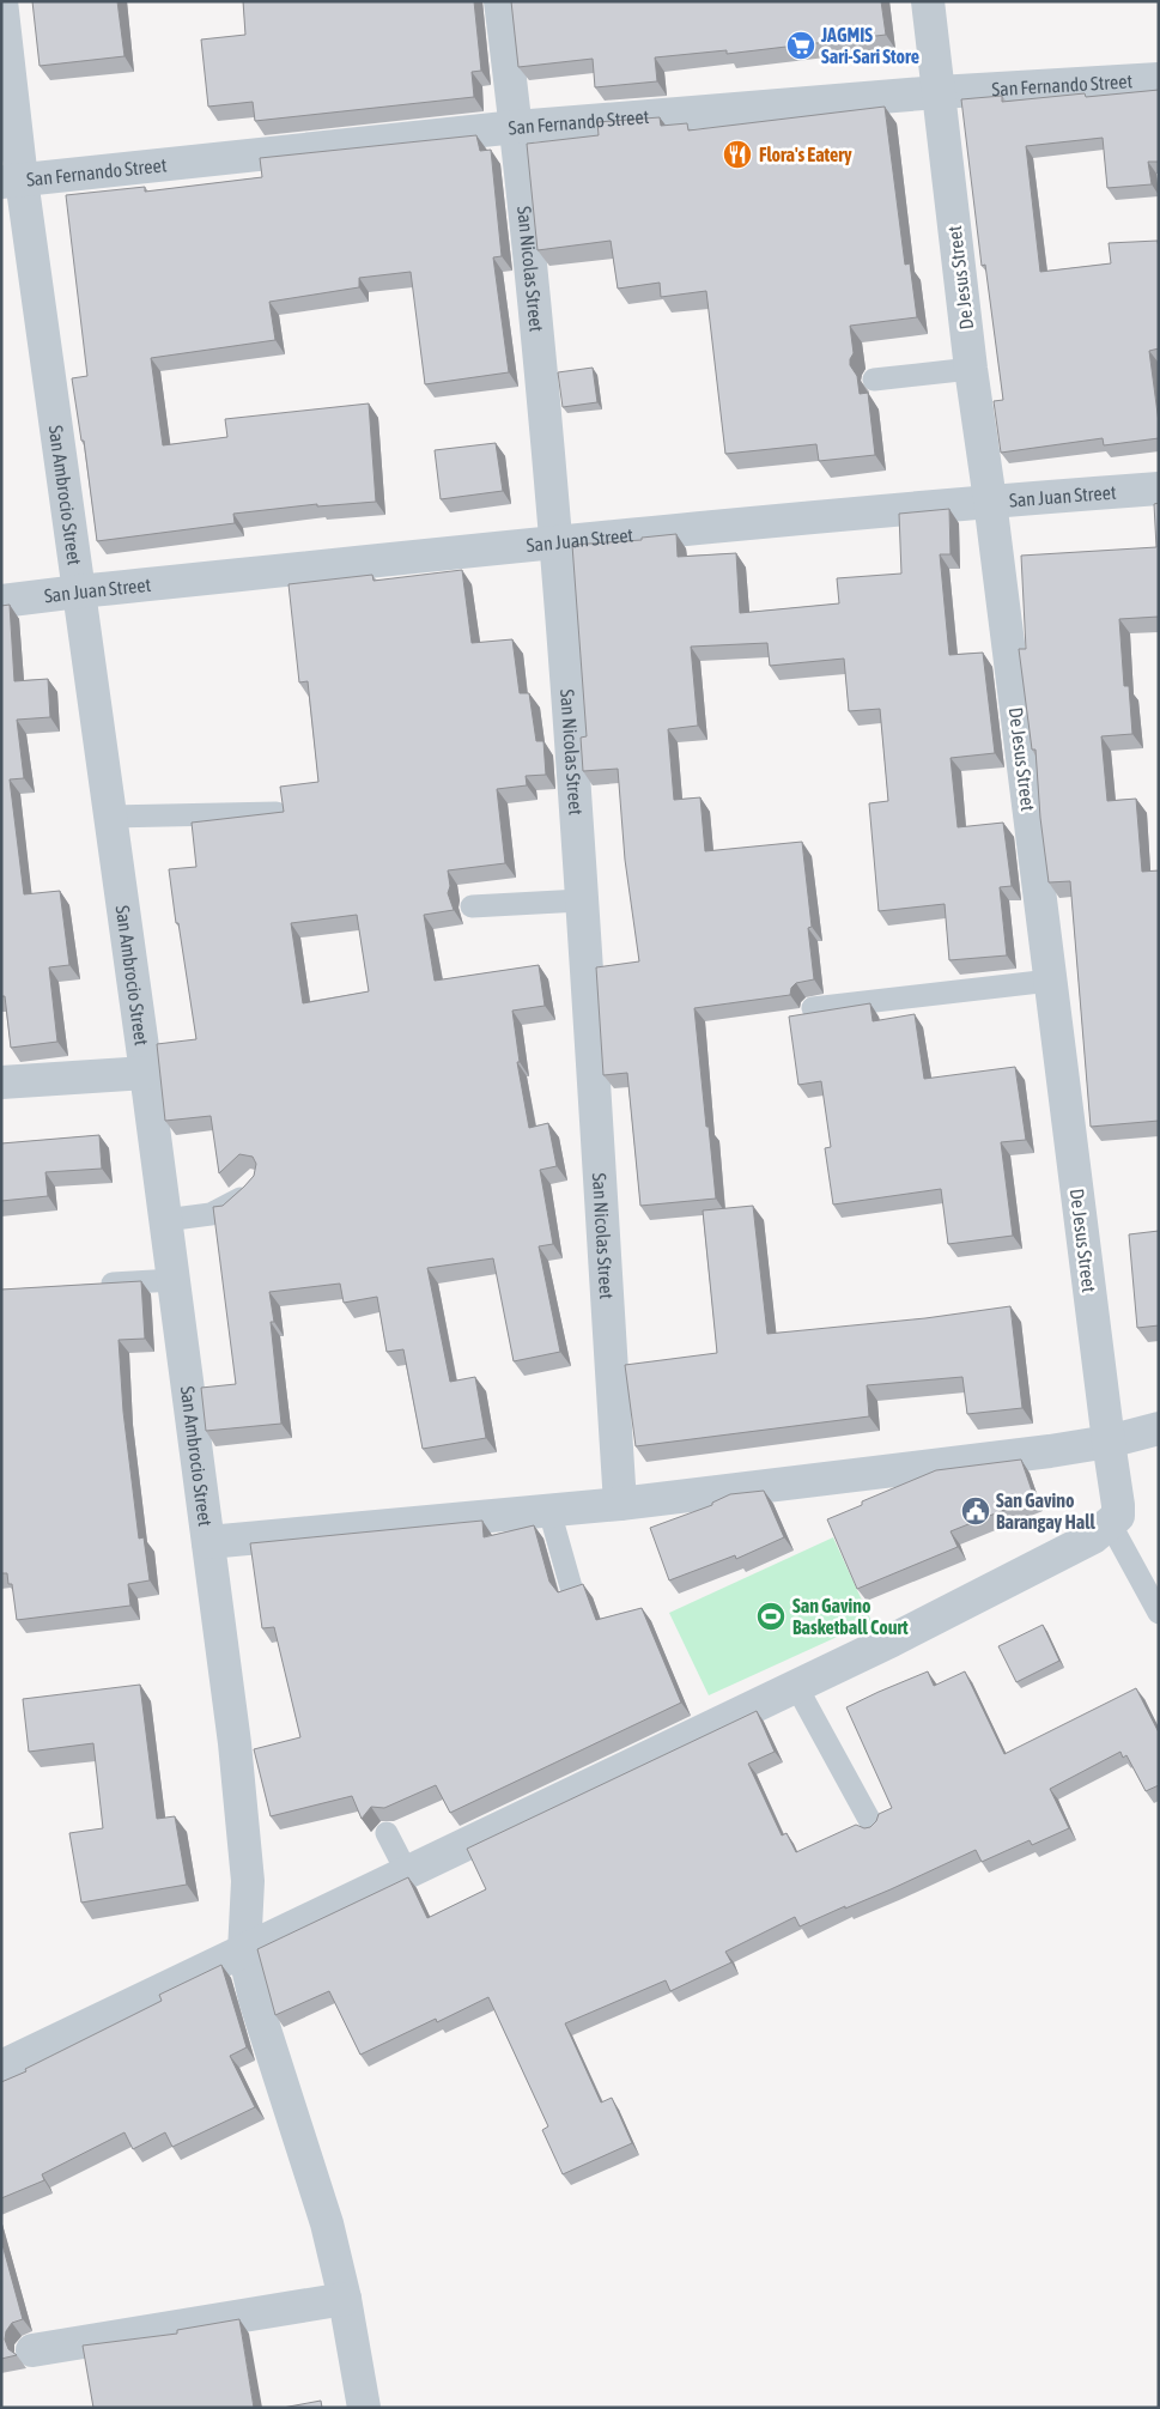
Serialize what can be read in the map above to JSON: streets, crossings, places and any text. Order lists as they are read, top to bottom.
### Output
{
  "streets": {
    "street": [
      "San Fernando Street",
      "San Nicolas Street",
      "De Jesus Street",
      "San Ambrocio Street",
      "San Juan Street"
    ]
  },
  "crossings": [
    ["San Fernando Street", "San Nicolas Street"],
    ["San Fernando Street", "De Jesus Street"],
    ["San Fernando Street", "San Ambrocio Street"],
    ["San Nicolas Street", "San Juan Street"],
    ["De Jesus Street", "San Juan Street"],
    ["San Ambrocio Street", "San Juan Street"]
  ],
  "places": {
    "supermarket": ["JAGMIS Sari-Sari Store"],
    "restaurant": ["Flora's Eatery"],
    "public building": ["San Gavino Barangay Hall"],
    "sports": ["San Gavino Basketball Court"]
  }
}
